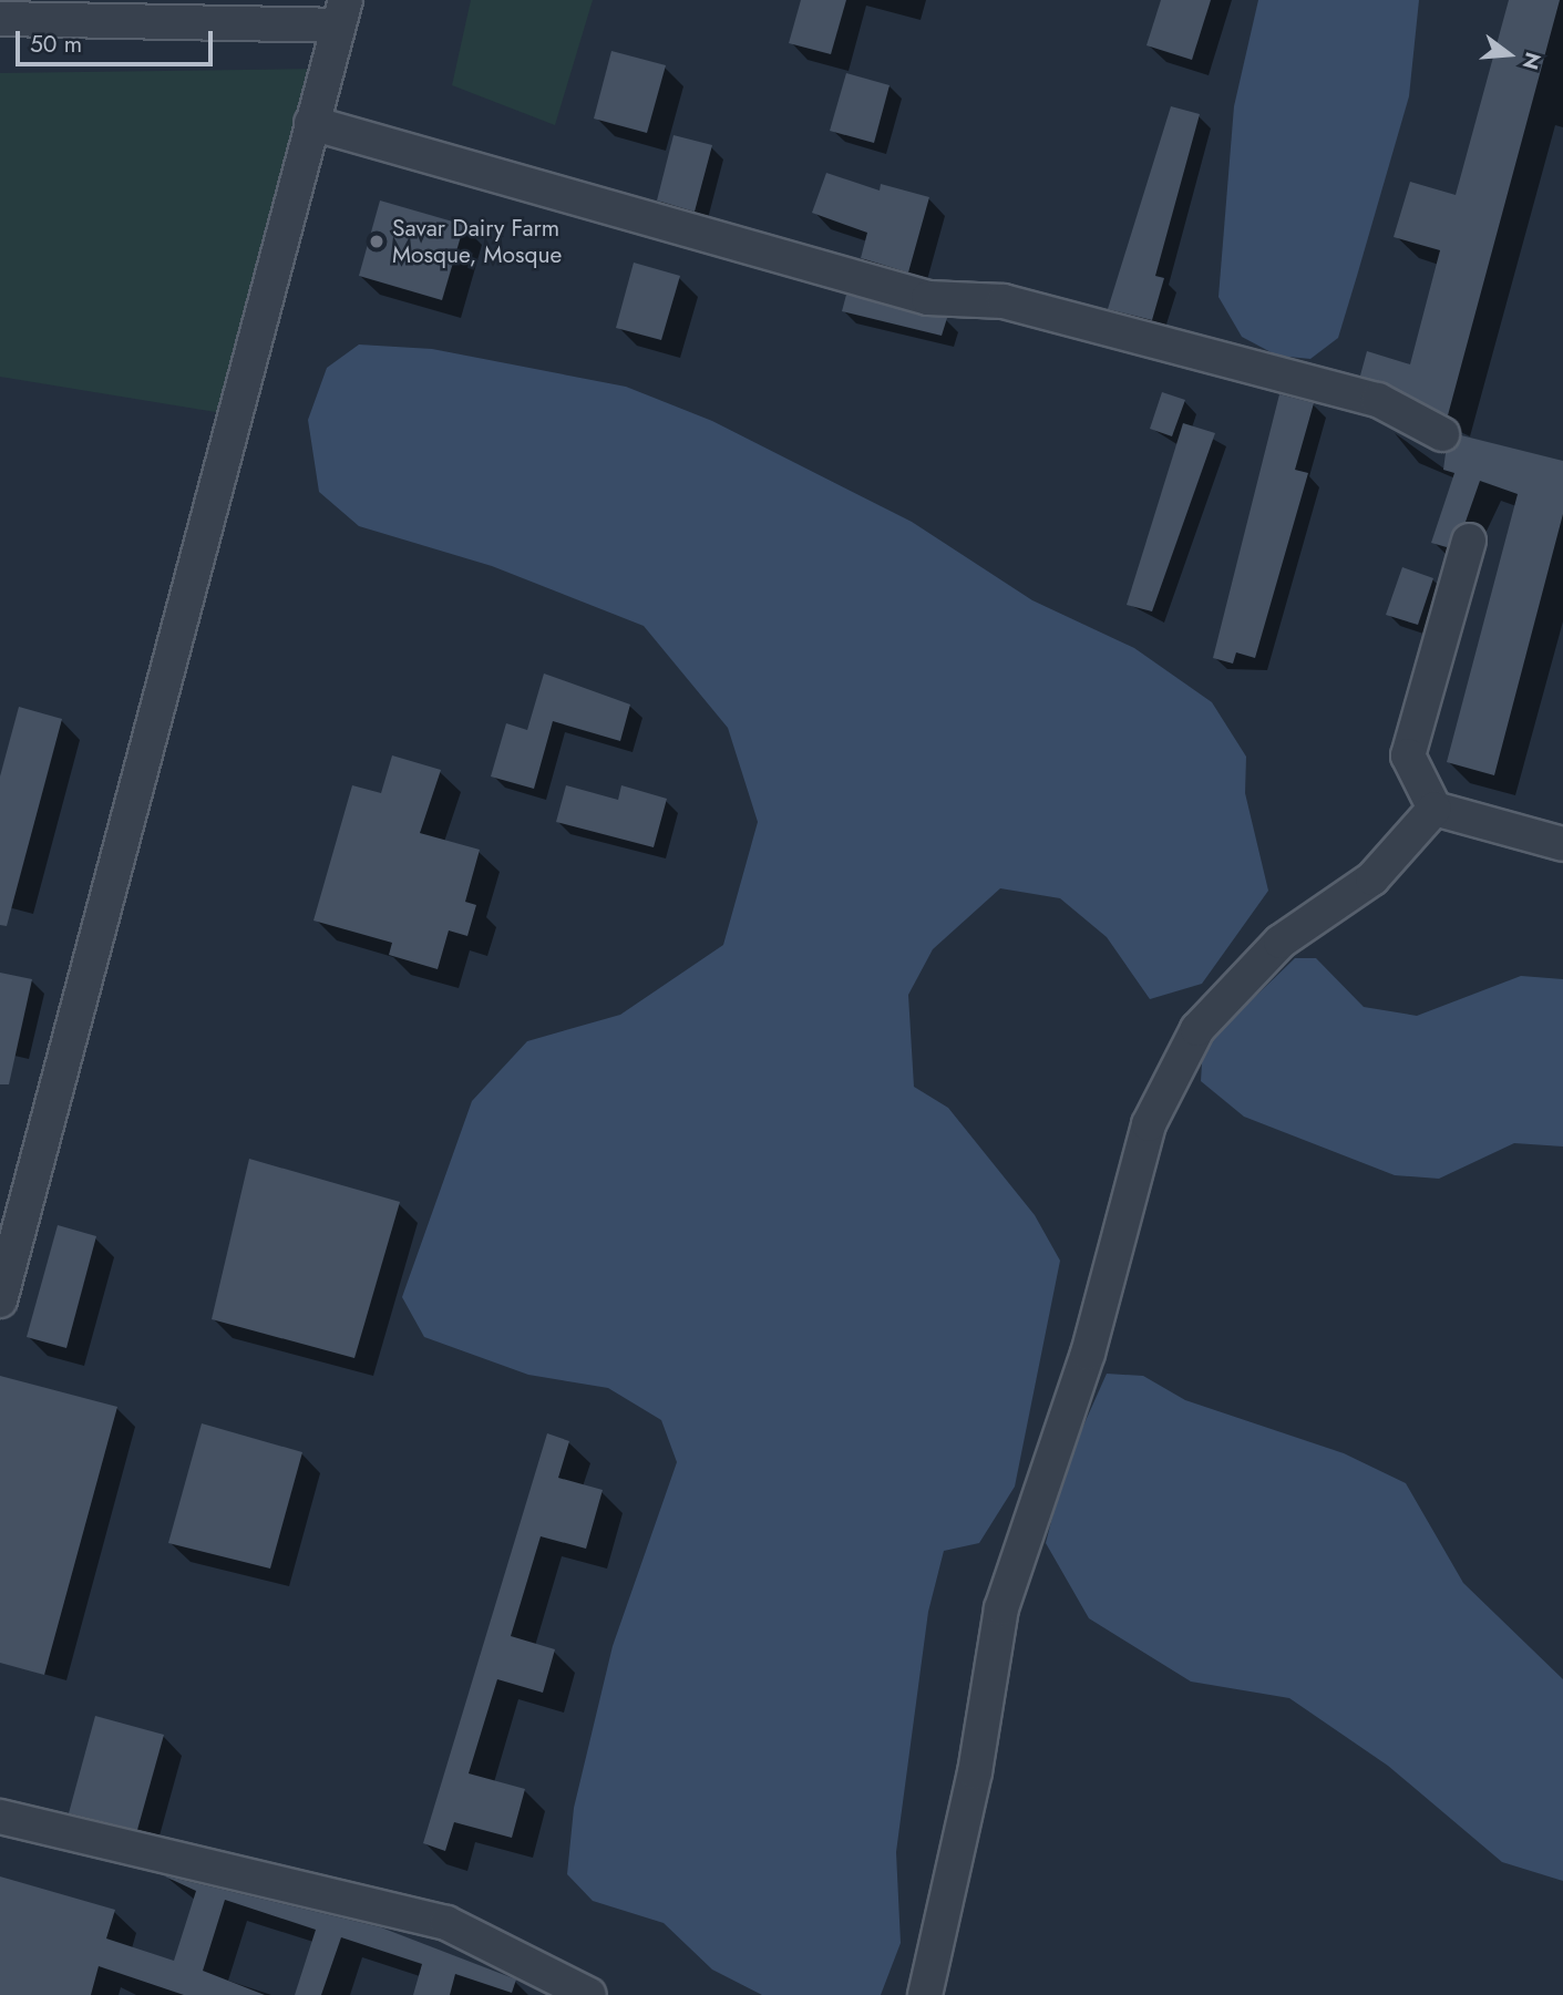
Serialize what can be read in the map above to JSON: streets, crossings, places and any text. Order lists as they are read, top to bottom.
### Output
{
  "places": ["Savar Dairy Farm Mosque, Mosque"],
  "scale_bar": "50 m",
  "north": "right"
}
